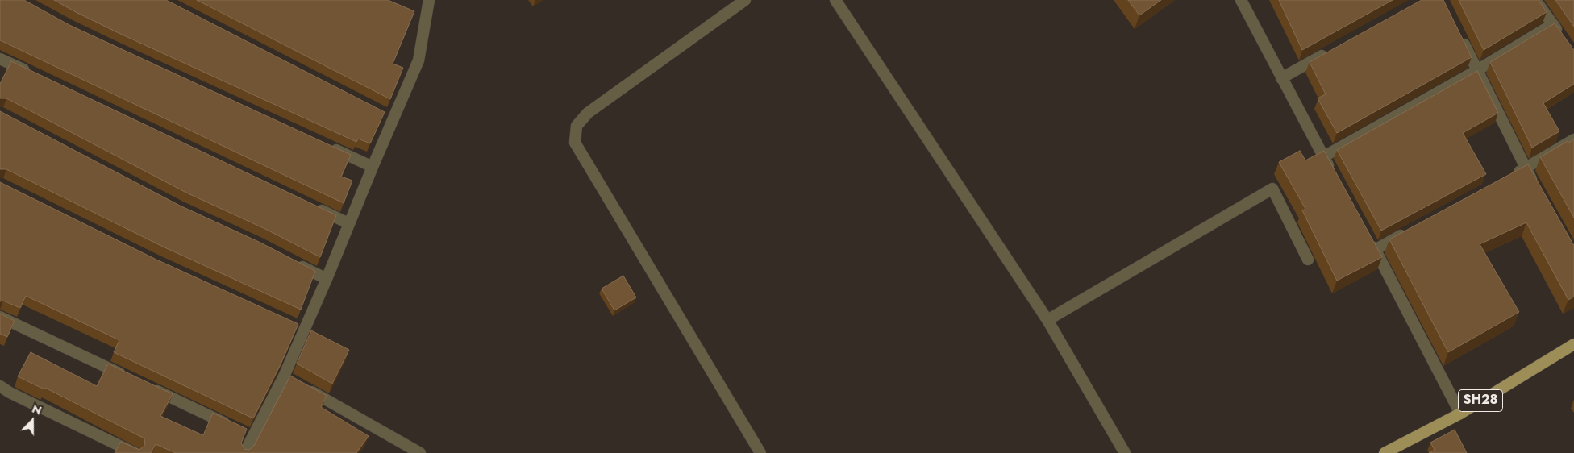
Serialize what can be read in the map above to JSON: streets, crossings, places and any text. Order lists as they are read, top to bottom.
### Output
{
  "streets": {
    "main road": ["SH28"]
  },
  "north": "top"
}
